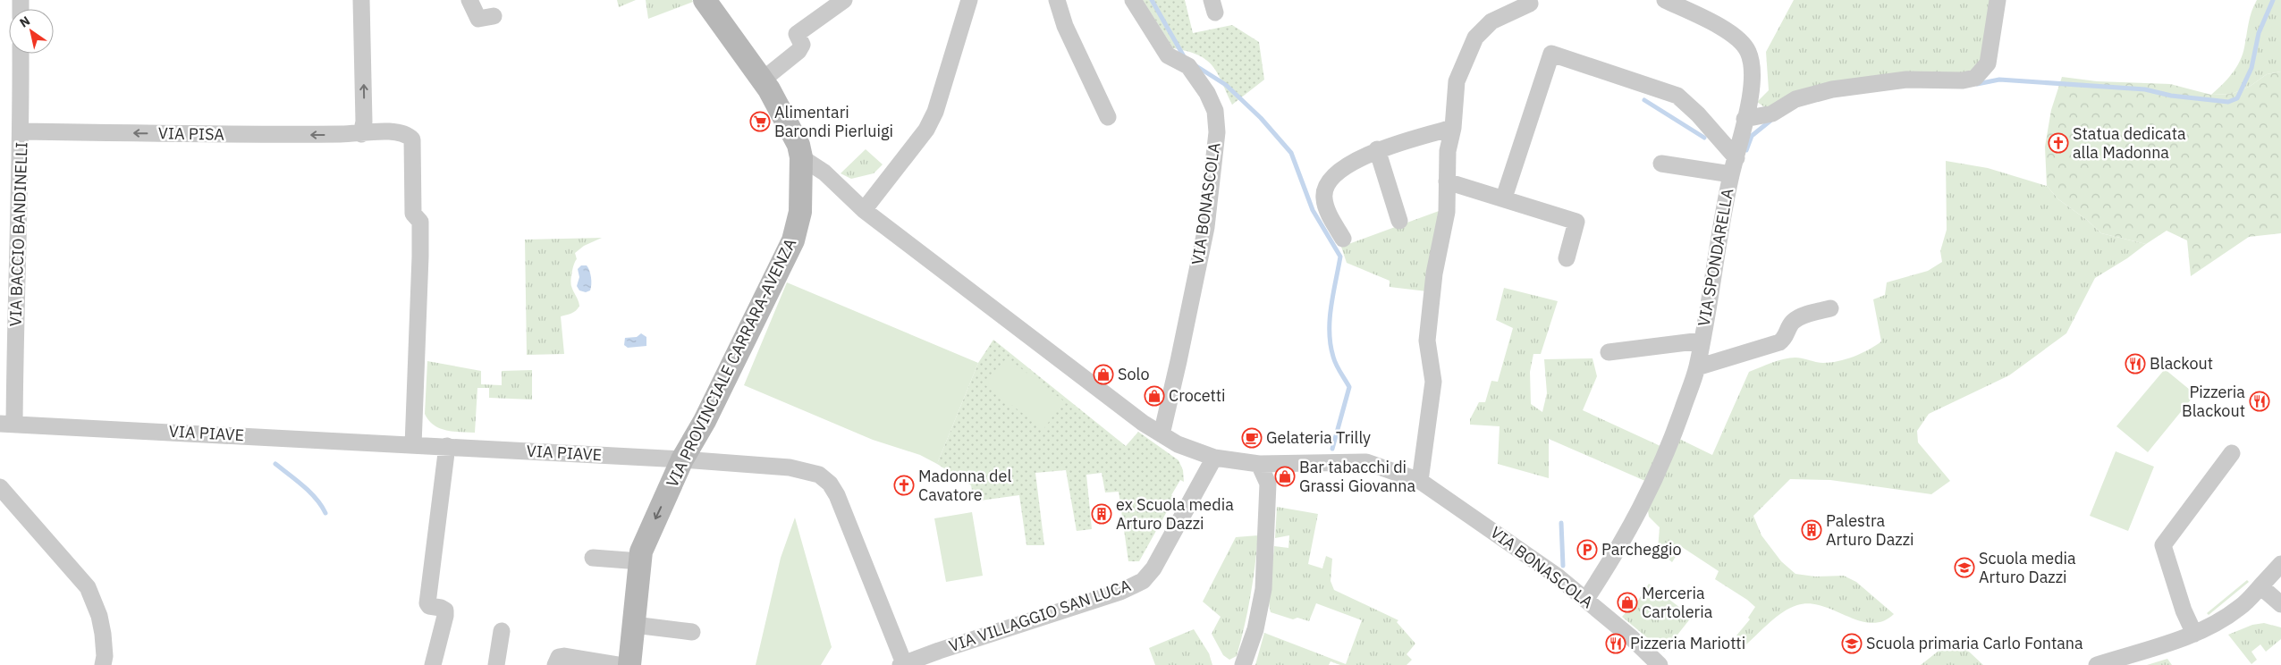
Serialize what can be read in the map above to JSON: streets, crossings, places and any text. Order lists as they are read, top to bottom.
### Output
{
  "streets": {
    "main road": ["VIA PROVINCIALE CARRARA-AVENZA"],
    "street": [
      "VIA PISA",
      "VIA BONASCOLA",
      "VIA BACCIO BANDINELLI",
      "VIA SPONDARELLA",
      "VIA PIAVE",
      "VIA VILLAGGIO SAN LUCA"
    ]
  },
  "crossings": [
    ["VIA PISA", "VIA BACCIO BANDINELLI"],
    ["VIA PISA", "VIA PIAVE"],
    ["VIA BONASCOLA", "VIA SPONDARELLA"],
    ["VIA BONASCOLA", "VIA PROVINCIALE CARRARA-AVENZA"],
    ["VIA BONASCOLA", "VIA VILLAGGIO SAN LUCA"],
    ["VIA BACCIO BANDINELLI", "VIA PIAVE"],
    ["VIA PROVINCIALE CARRARA-AVENZA", "VIA PIAVE"],
    ["VIA PROVINCIALE CARRARA-AVENZA", "VIA VILLAGGIO SAN LUCA"],
    ["VIA PIAVE", "VIA VILLAGGIO SAN LUCA"]
  ],
  "one_way": ["VIA PISA"],
  "places": {
    "supermarket": ["Alimentari Barondi Pierluigi"],
    "church": ["Statua dedicata alla Madonna", "Madonna del Cavatore"],
    "restaurant": ["Blackout", "Pizzeria Blackout", "Pizzeria Mariotti"],
    "shop": [
      "Solo",
      "Crocetti",
      "Bar tabacchi di Grassi Giovanna",
      "Merceria Cartoleria"
    ],
    "cafe": ["Gelateria Trilly"],
    "building": ["ex Scuola media Arturo Dazzi", "Palestra Arturo Dazzi"],
    "parking": ["Parcheggio"],
    "school or university": ["Scuola media Arturo Dazzi", "Scuola primaria Carlo Fontana"]
  },
  "north": "top left"
}
